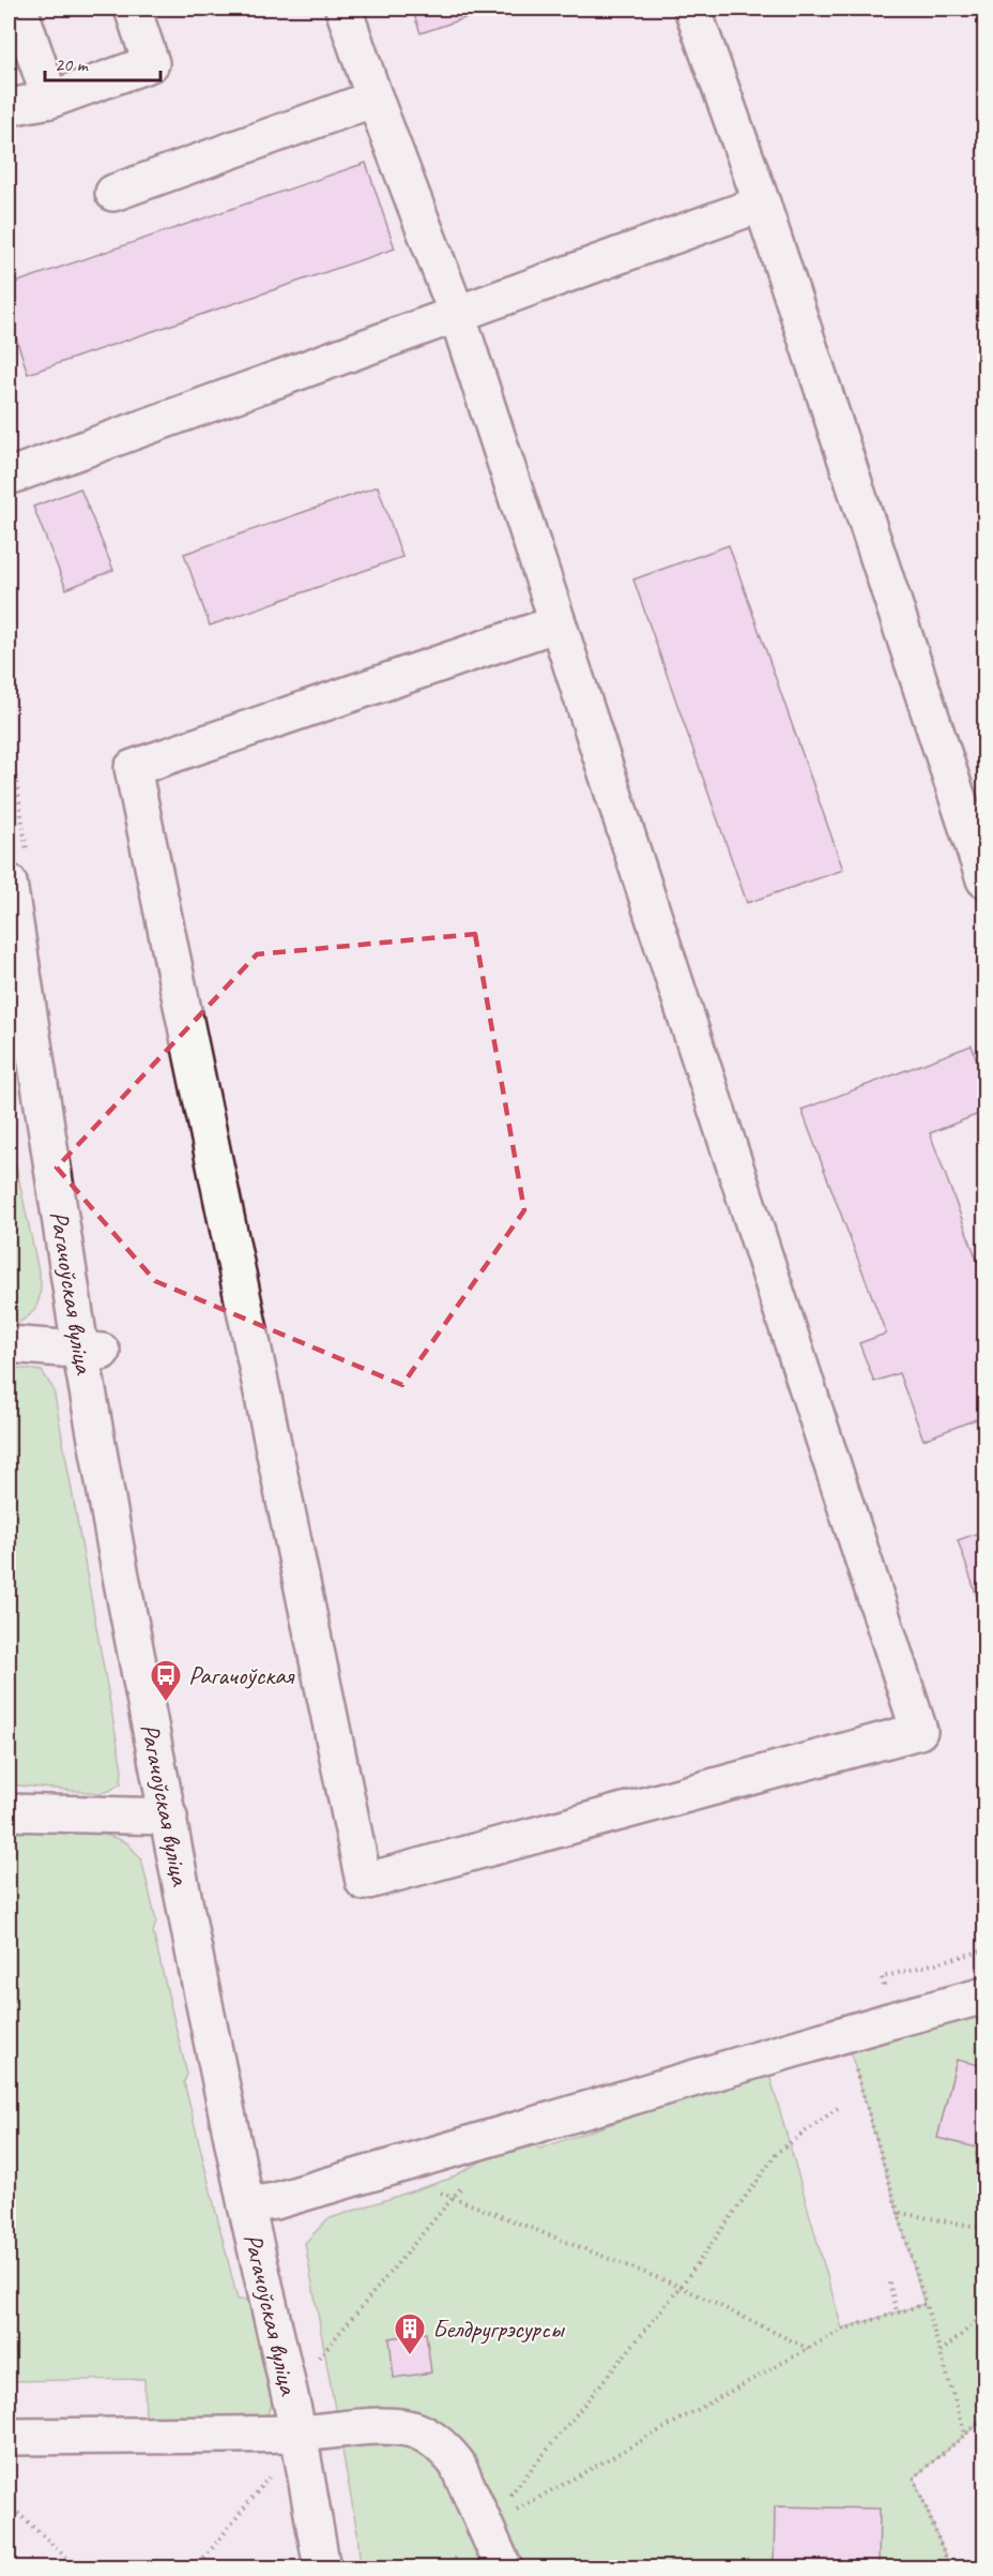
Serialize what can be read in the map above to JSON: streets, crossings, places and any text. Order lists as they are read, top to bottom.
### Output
{
  "streets": {
    "street": ["Рагачоўская вуліца"]
  },
  "places": {
    "bus stop": ["Рагачоўская"],
    "building": ["Белдругрэсурсы"]
  },
  "scale_bar": "20 m"
}
